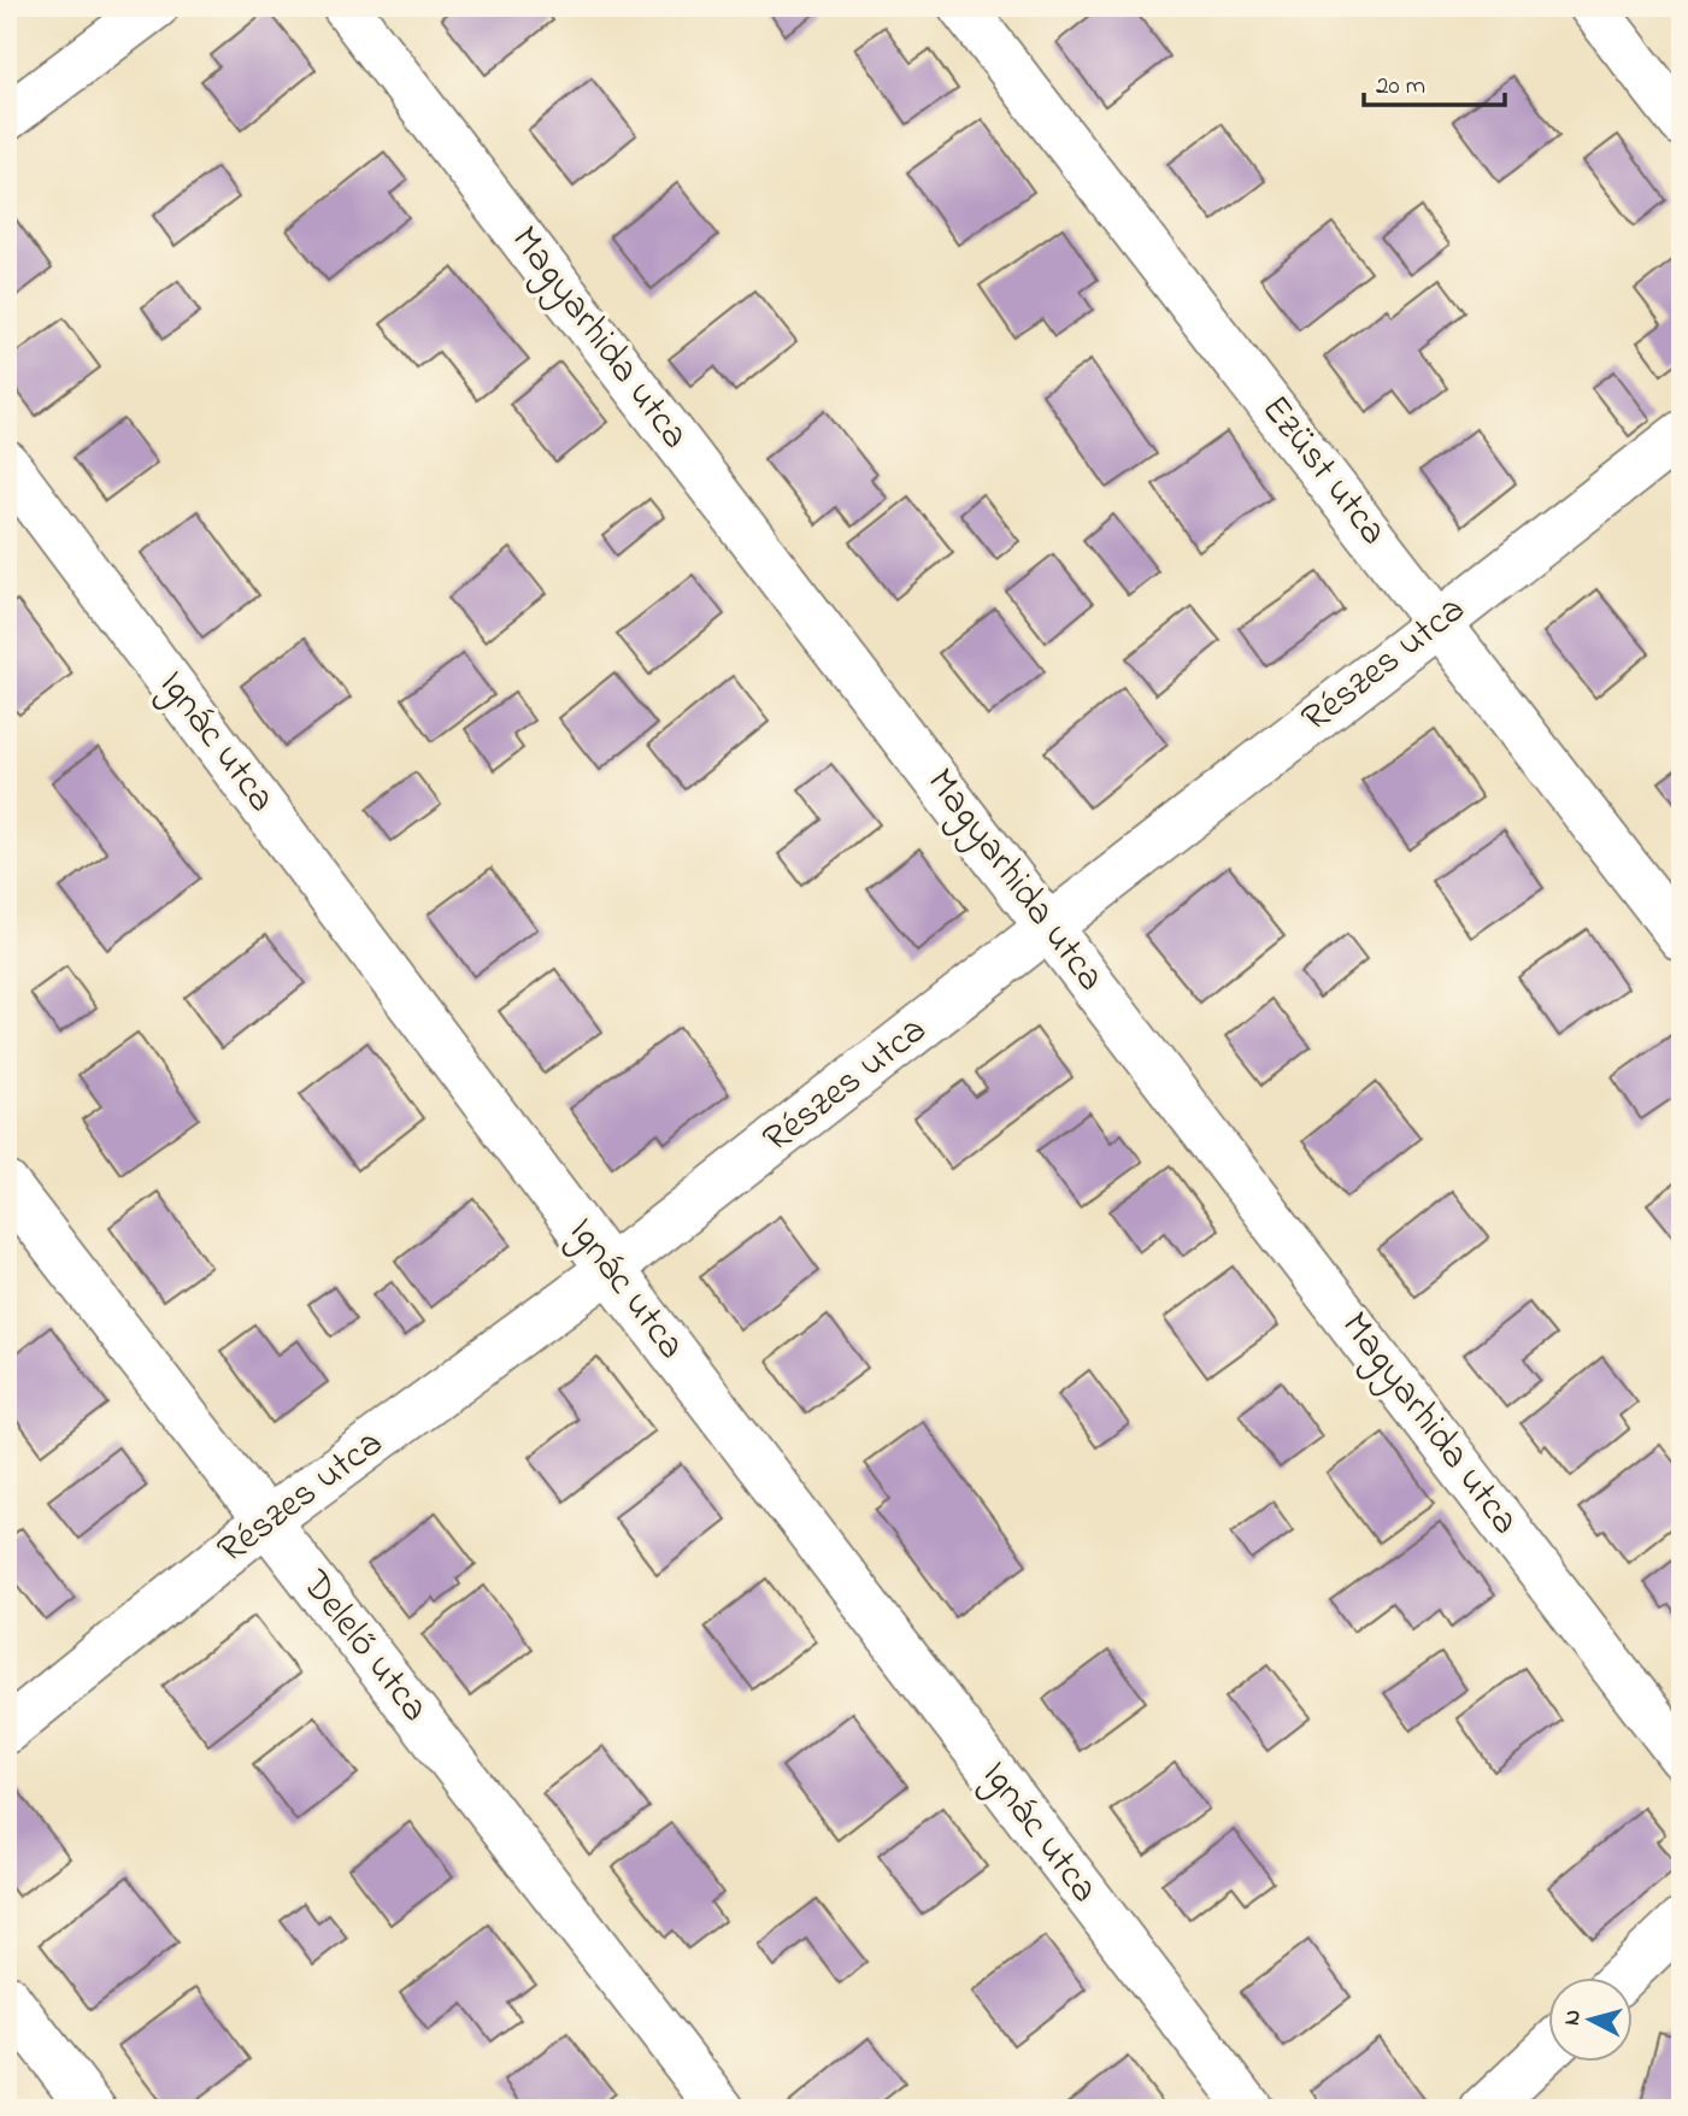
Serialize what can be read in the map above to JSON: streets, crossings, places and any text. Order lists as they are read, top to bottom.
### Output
{
  "streets": {
    "street": [
      "Magyarhida utca",
      "Ezüst utca",
      "Részes utca",
      "Ignác utca",
      "Delelő utca"
    ]
  },
  "crossings": [
    ["Magyarhida utca", "Részes utca"],
    ["Ezüst utca", "Részes utca"],
    ["Részes utca", "Ignác utca"],
    ["Részes utca", "Delelő utca"]
  ],
  "scale_bar": "20 m",
  "north": "left"
}
